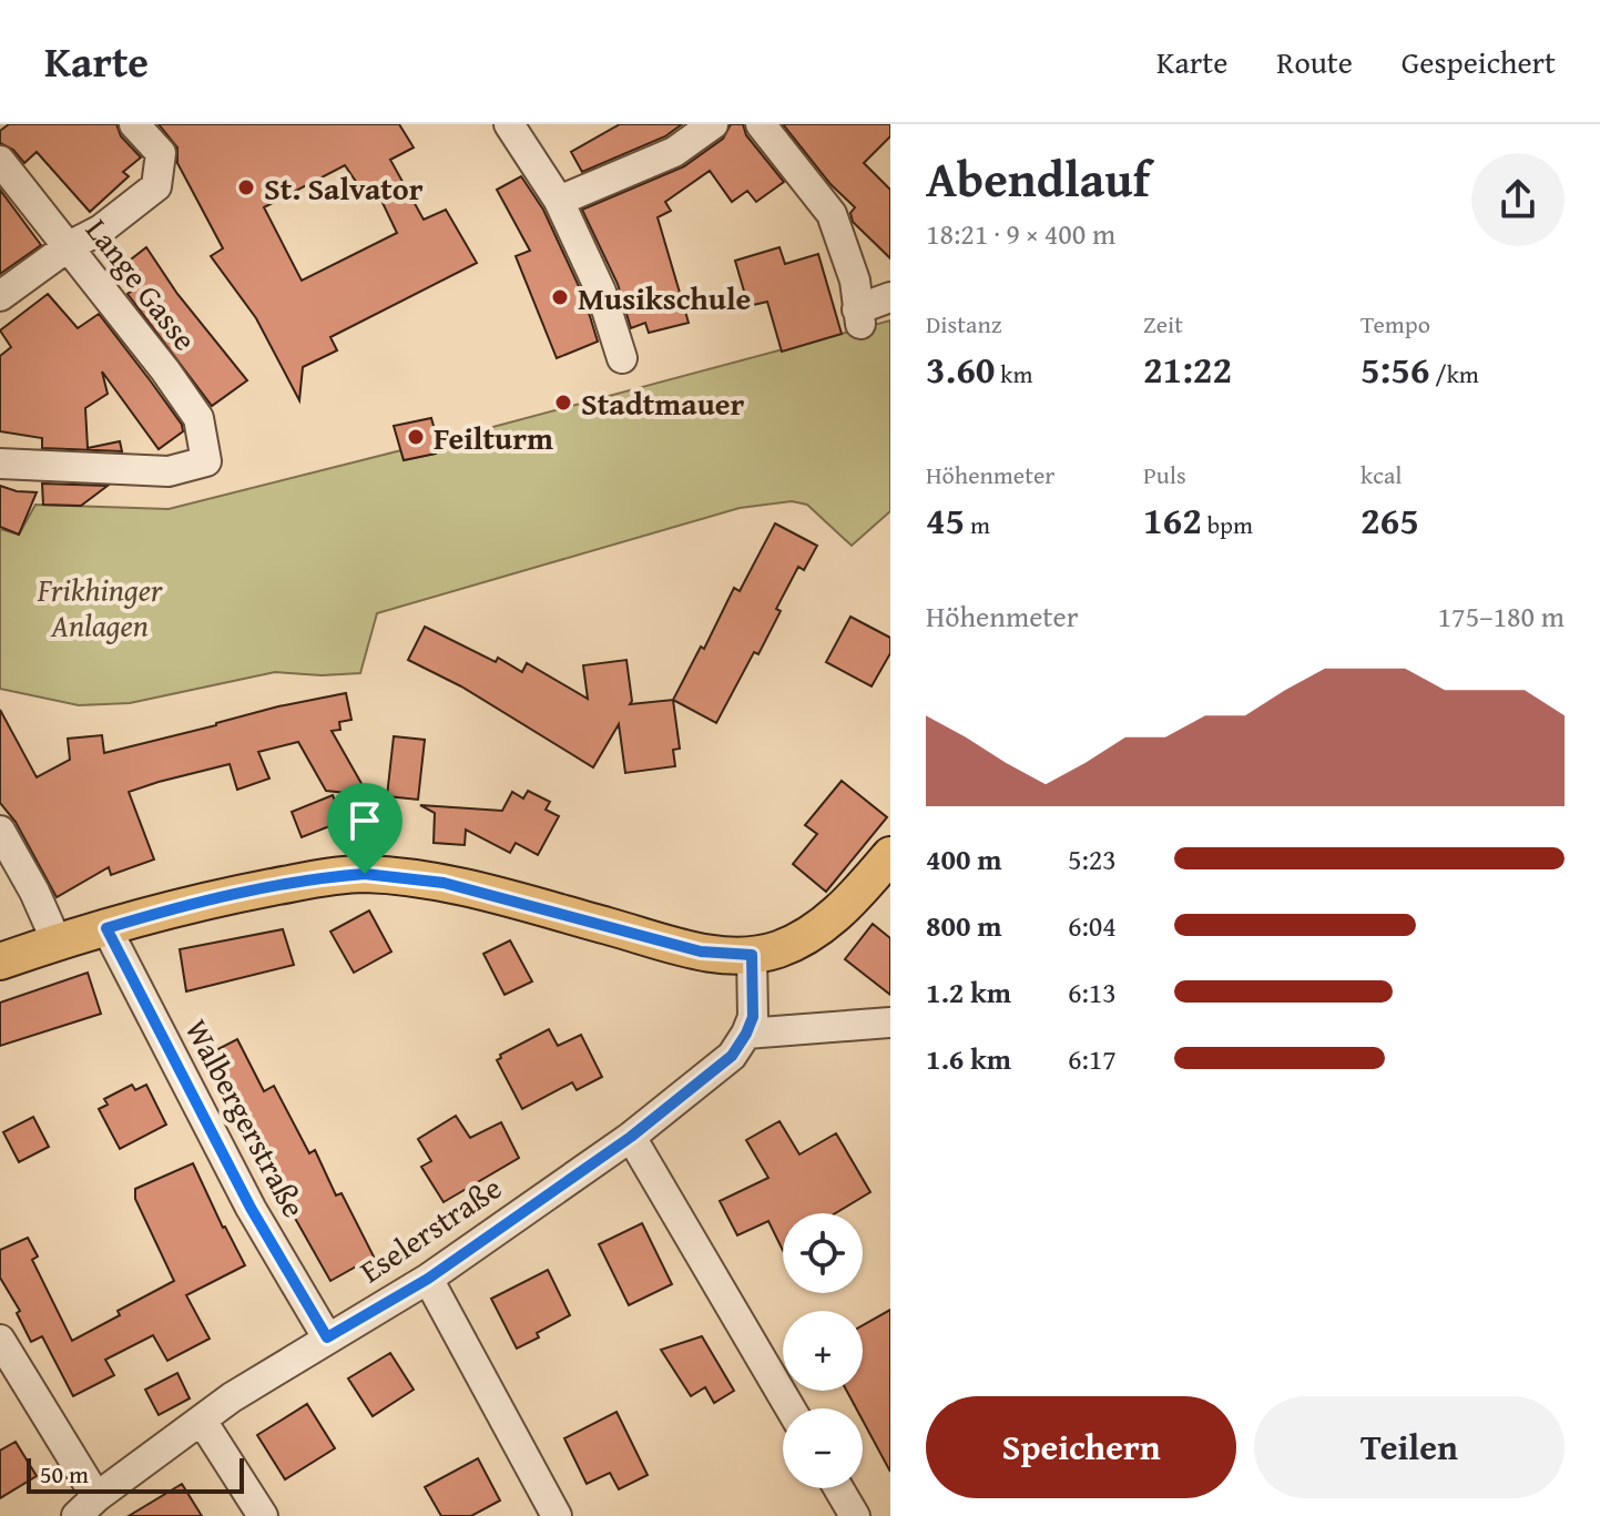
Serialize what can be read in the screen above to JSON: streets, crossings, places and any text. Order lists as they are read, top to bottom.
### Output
{
  "streets": {
    "street": ["Lange Gasse", "Walbergerstraße", "Eselerstraße"]
  },
  "crossings": [
    ["Walbergerstraße", "Eselerstraße"]
  ],
  "parks": ["Frikhinger Anlagen"],
  "places": [
    "St. Salvator",
    "Musikschule",
    "Stadtmauer",
    "Feilturm"
  ],
  "scale_bar": "50 m",
  "page": {
    "header": "Karte",
    "nav": ["Karte", "Route", "Gespeichert"],
    "heading": ["Abendlauf", "18:21 · 9 × 400 m"],
    "stats": [
      ["Distanz", "3.60 km"],
      ["Zeit", "21:22"],
      ["Tempo", "5:56 /km"],
      ["Höhenmeter", "45 m"],
      ["Puls", "162 bpm"],
      ["kcal", "265"]
    ],
    "chart": ["Höhenmeter", "175–180 m"],
    "list": [
      {
        "name": "400 m",
        "note": "5:23"
      },
      {
        "name": "800 m",
        "note": "6:04"
      },
      {
        "name": "1.2 km",
        "note": "6:13"
      },
      {
        "name": "1.6 km",
        "note": "6:17"
      }
    ],
    "map_buttons": ["+", "−"],
    "buttons": ["Speichern", "Teilen"],
    "scale": "50 m"
  }
}
